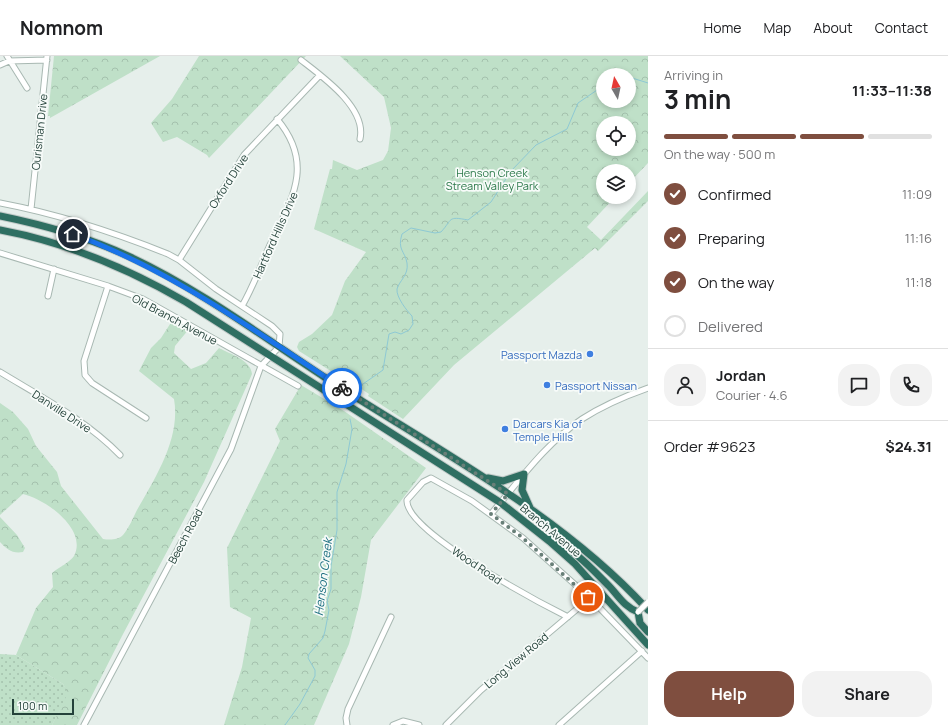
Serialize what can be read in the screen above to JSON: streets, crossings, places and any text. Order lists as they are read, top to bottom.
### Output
{
  "streets": {
    "highway": ["Branch Avenue"],
    "street": [
      "Ourisman Drive",
      "Oxford Drive",
      "Hartford Hills Drive",
      "Old Branch Avenue",
      "Danville Drive",
      "Beech Road",
      "Wood Road",
      "Long View Road"
    ]
  },
  "crossings": [
    ["Oxford Drive", "Hartford Hills Drive"],
    ["Old Branch Avenue", "Beech Road"],
    ["Branch Avenue", "Beech Road"],
    ["Wood Road", "Long View Road"]
  ],
  "water": ["Henson Creek"],
  "parks": ["Henson Creek Stream Valley Park"],
  "places": ["Passport Mazda", "Passport Nissan", "Darcars Kia of Temple Hills"],
  "scale_bar": "100 m",
  "north": "top",
  "page": {
    "header": "Nomnom",
    "nav": [
      "Home",
      "Map",
      "About",
      "Contact"
    ],
    "heading": ["3 min", "Arriving in", "11:33–11:38"],
    "panel": [
      "Jordan",
      "Courier · 4.6",
      "Order #9623",
      "$24.31"
    ],
    "bar": "On the way · 500 m",
    "list": [
      ["Confirmed", "11:09"],
      ["Preparing", "11:16"],
      ["On the way", "11:18"],
      "Delivered"
    ],
    "buttons": ["Help", "Share"],
    "scale": "100 m"
  }
}
